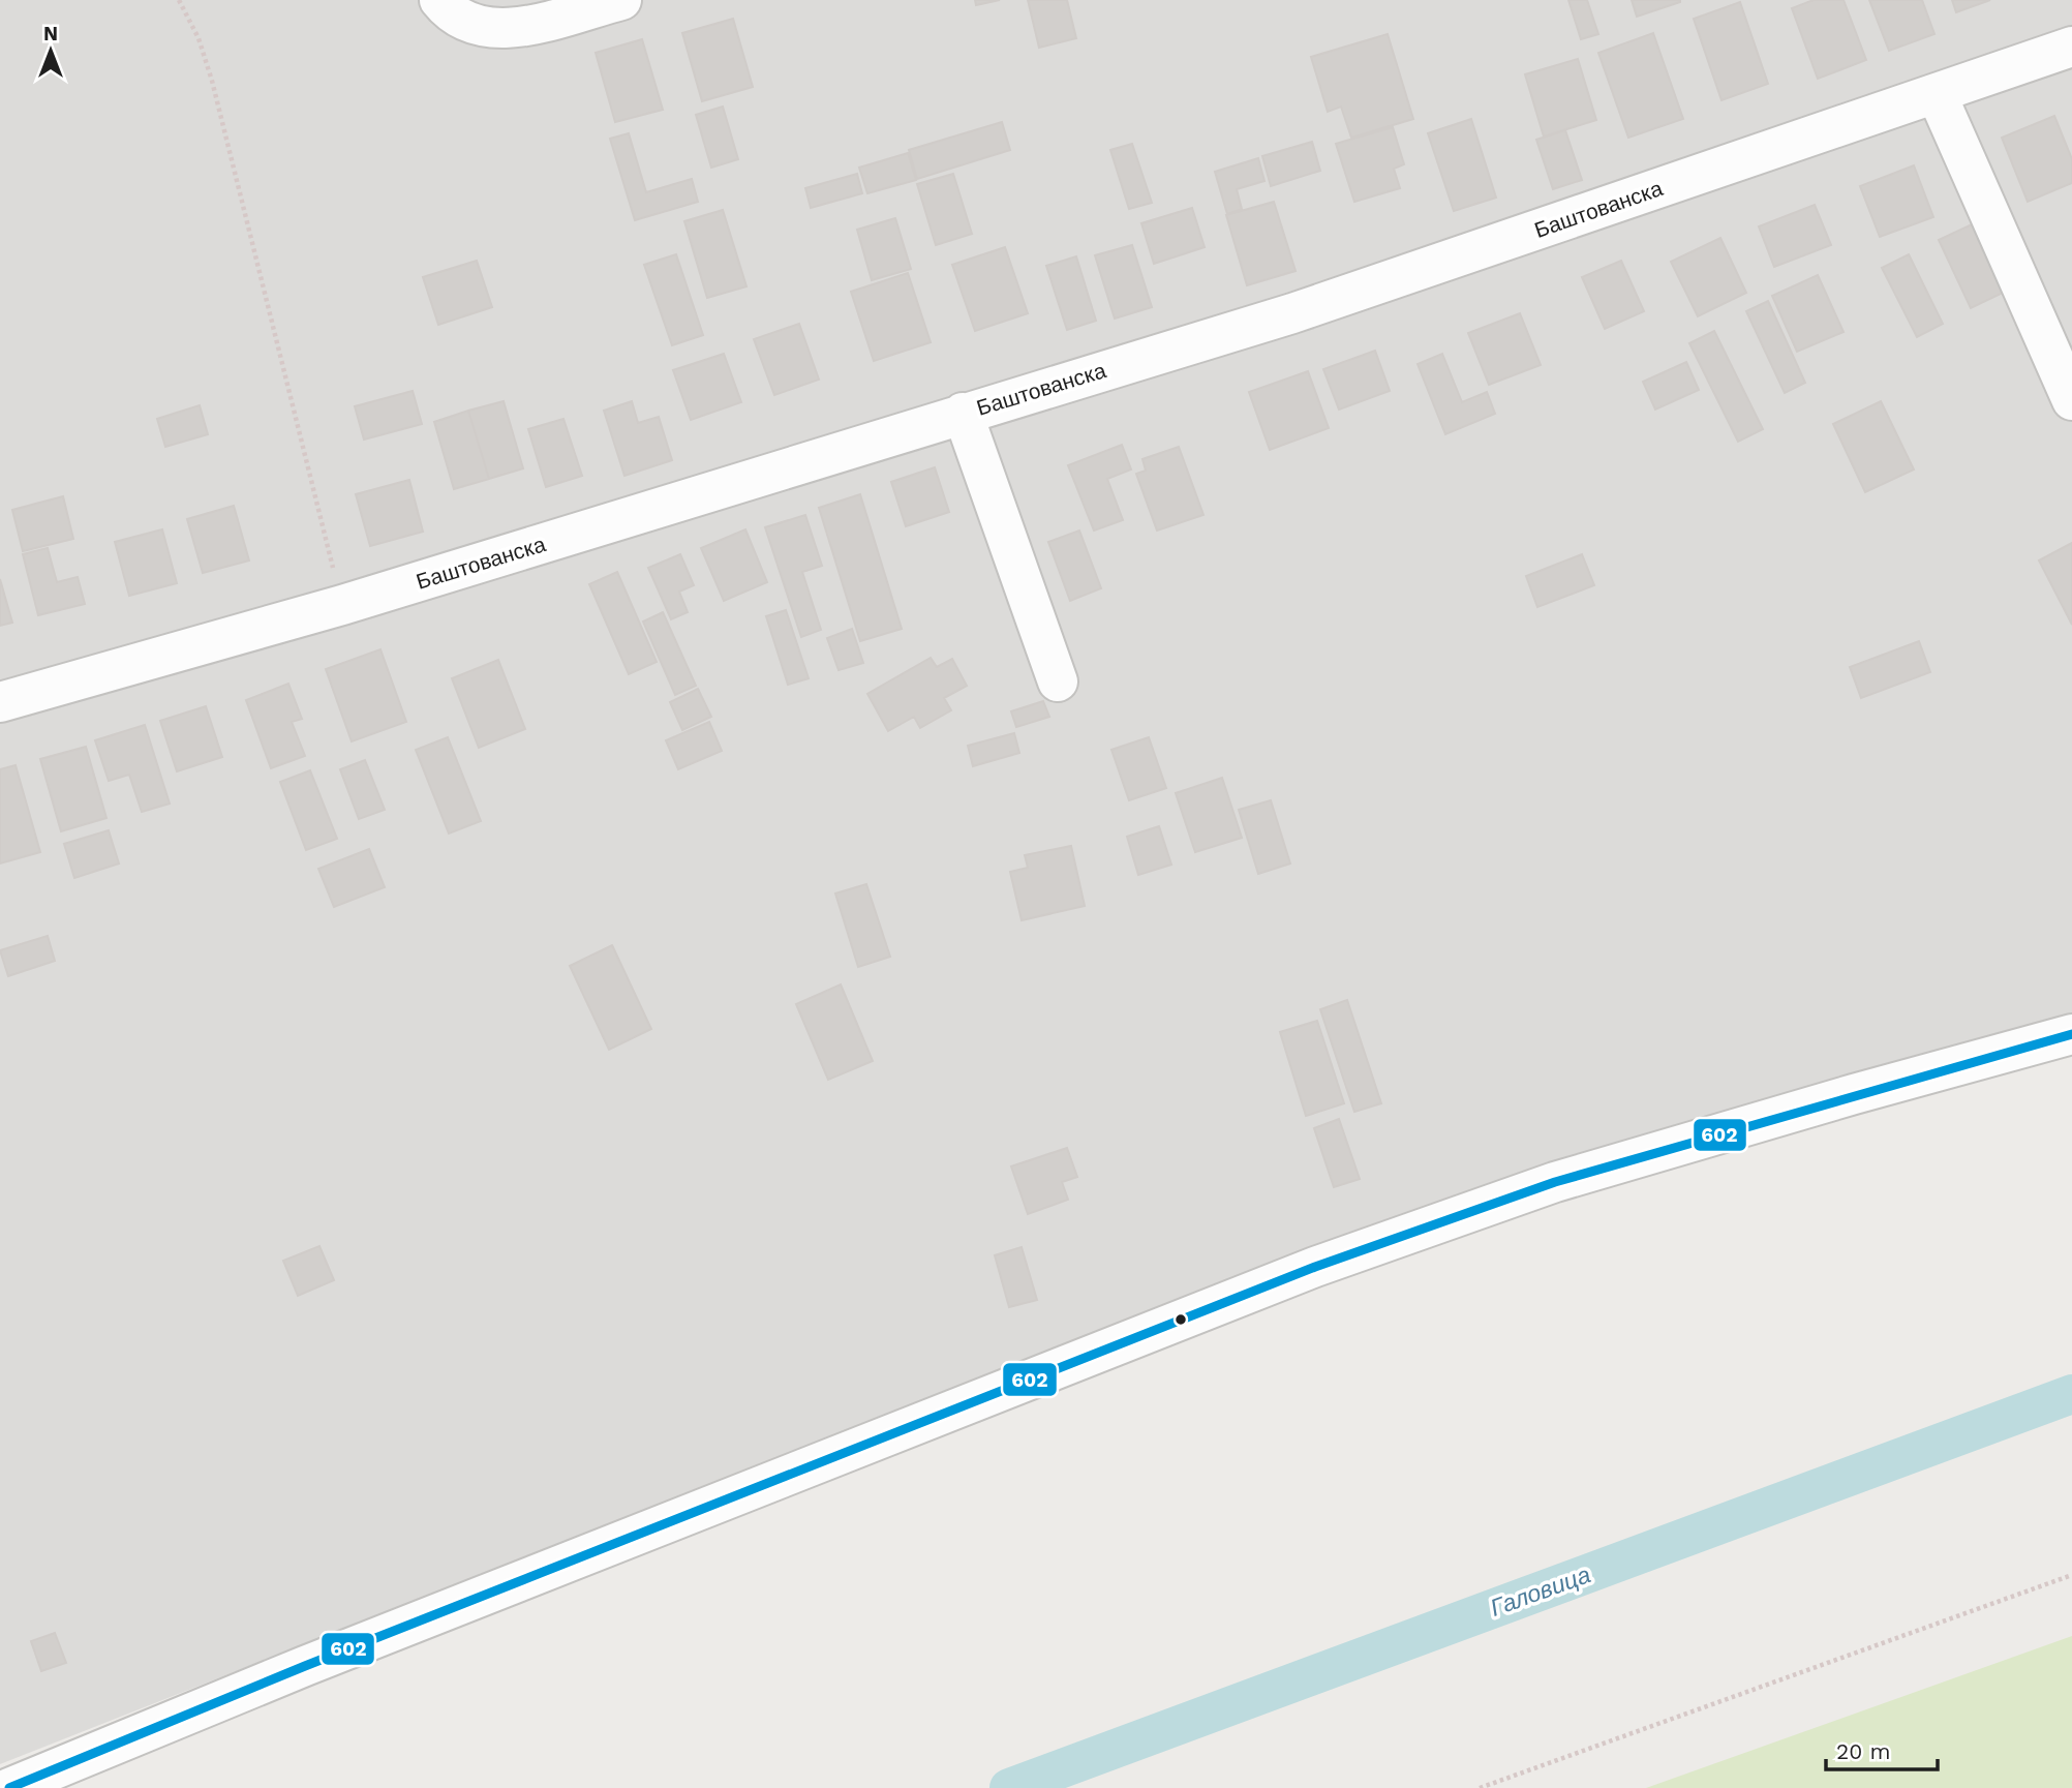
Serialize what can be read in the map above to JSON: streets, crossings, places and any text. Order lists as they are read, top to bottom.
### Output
{
  "streets": {
    "street": ["Баштованска"]
  },
  "water": ["Галовица"],
  "lines": ["transit line 602"],
  "scale_bar": "20 m",
  "north": "top"
}
